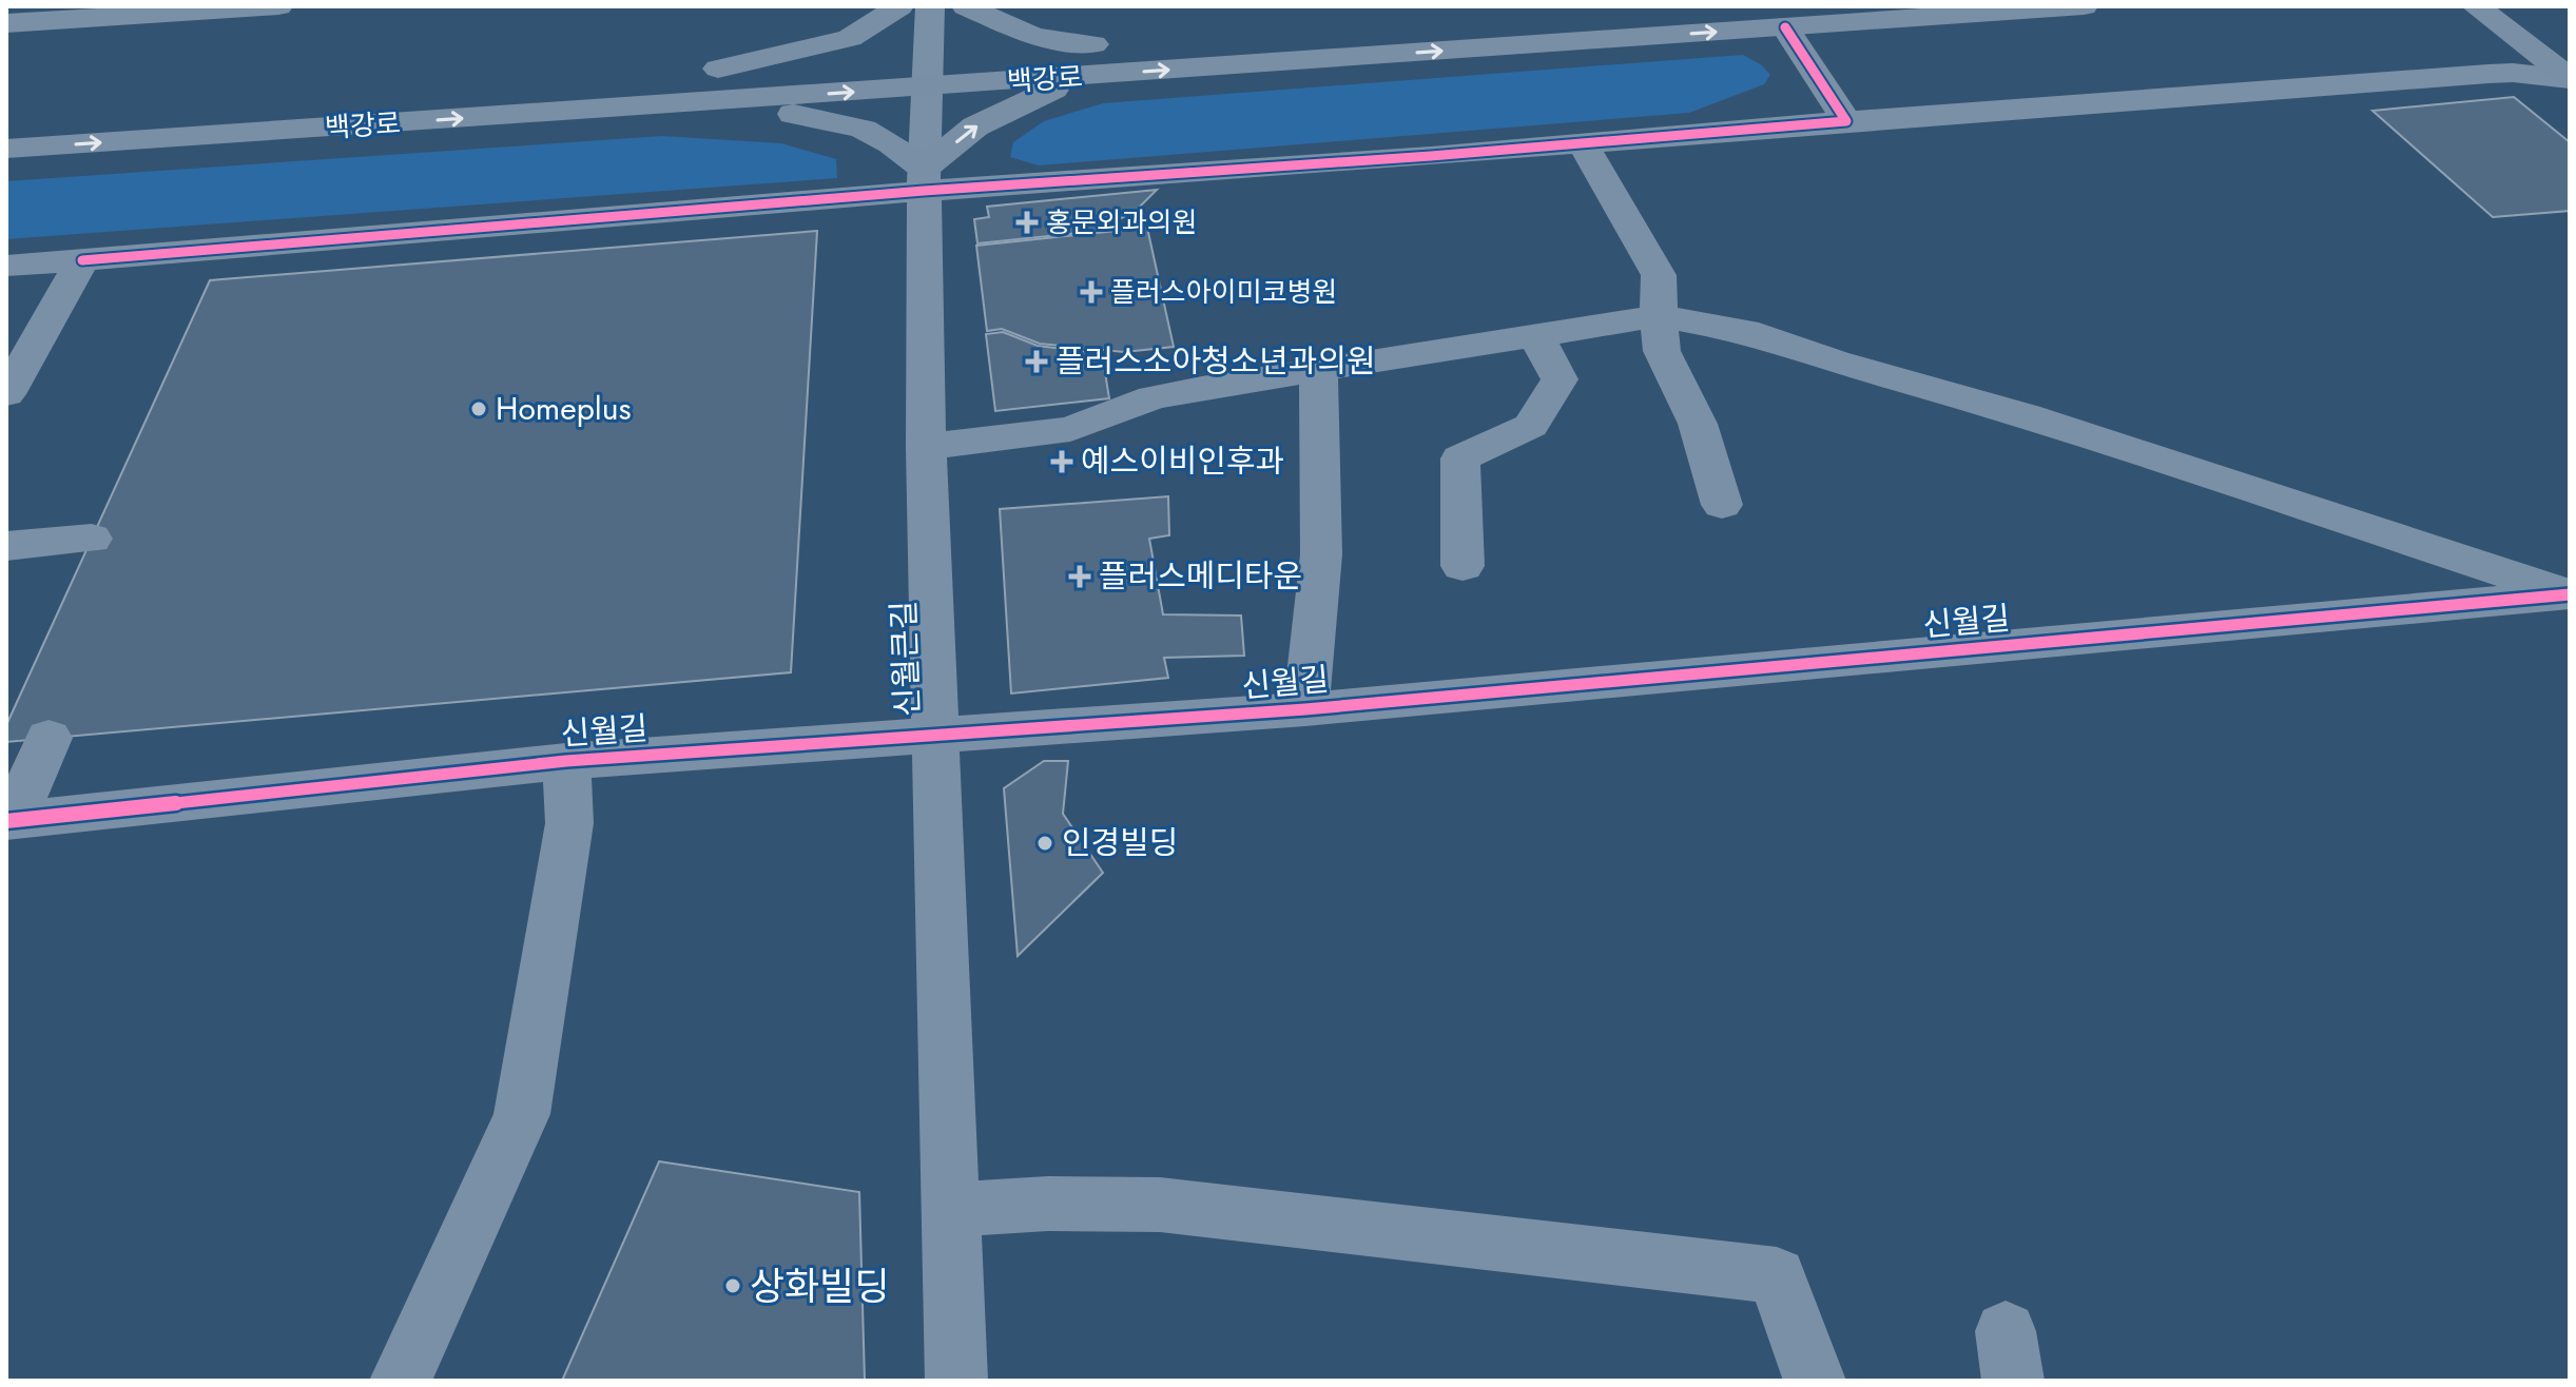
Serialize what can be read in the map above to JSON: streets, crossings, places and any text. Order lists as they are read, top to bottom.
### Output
{
  "streets": {
    "main road": ["백강로"],
    "street": ["신월길", "신월큰길"]
  },
  "crossings": [
    ["백강로", "신월큰길"],
    ["신월길", "신월큰길"]
  ],
  "one_way": ["백강로"],
  "places": {
    "health": [
      "홍문외과의원",
      "플러스아이미코병원",
      "플러스소아청소년과의원",
      "예스이비인후과",
      "플러스메디타운"
    ],
    "other": ["Homeplus", "인경빌딩", "상화빌딩"]
  }
}
